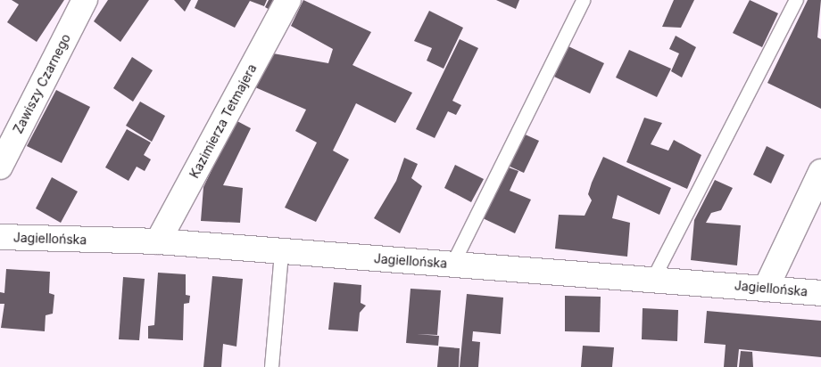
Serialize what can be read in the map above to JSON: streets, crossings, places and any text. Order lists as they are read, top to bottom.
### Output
{
  "streets": {
    "street": ["Zawiszy Czarnego", "Kazimierza Tetmajera", "Jagiellońska"]
  },
  "crossings": [
    ["Kazimierza Tetmajera", "Jagiellońska"]
  ]
}
